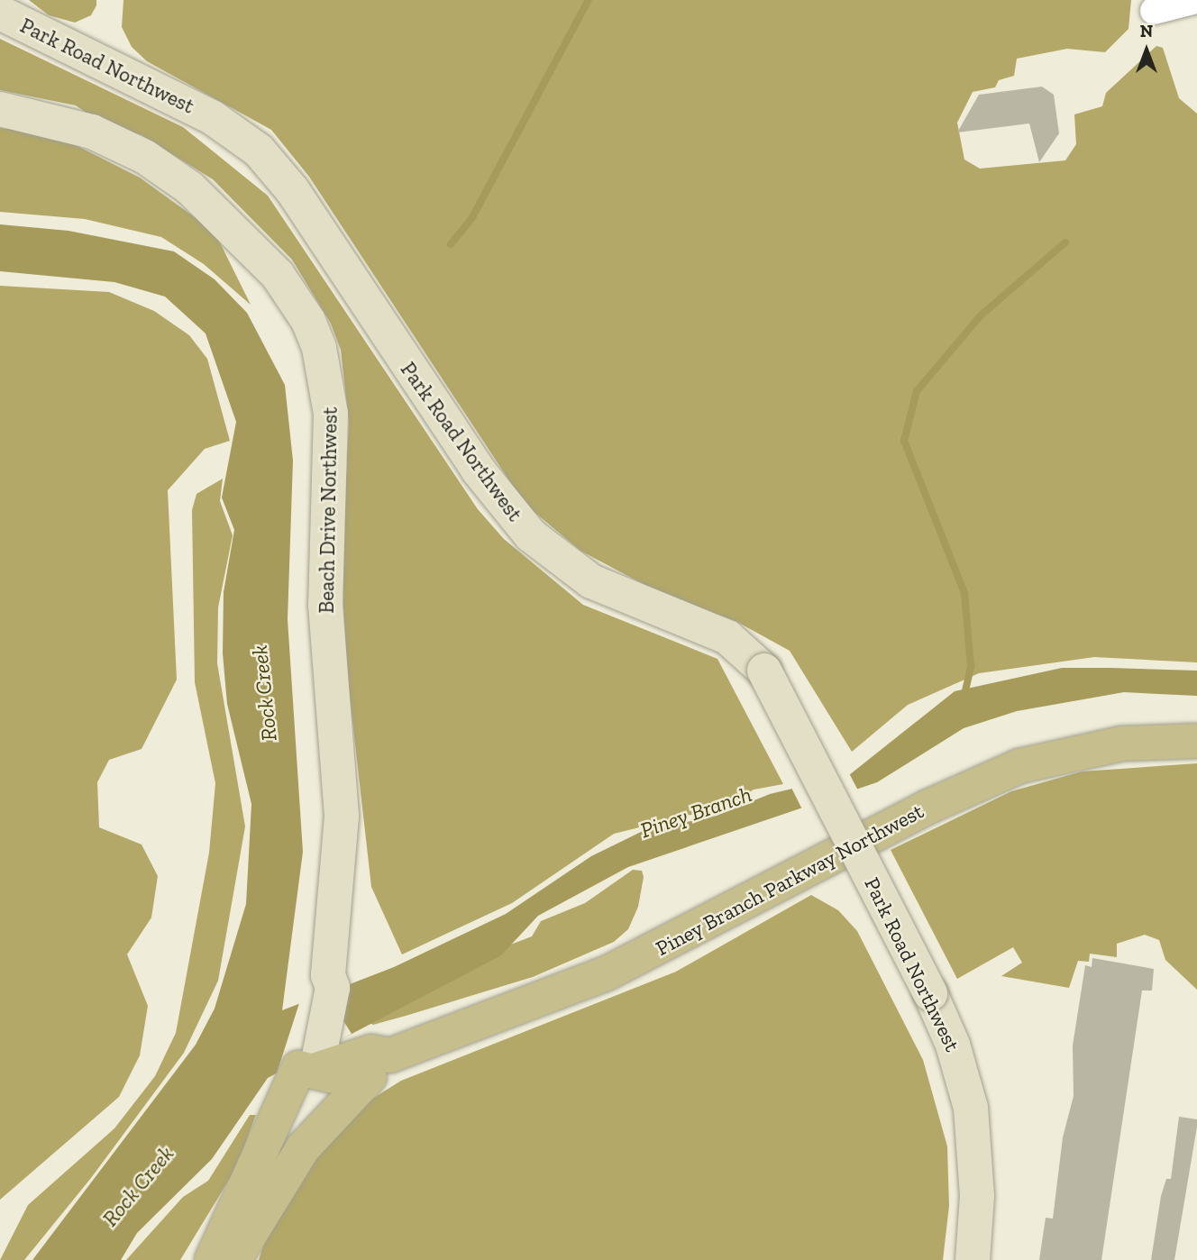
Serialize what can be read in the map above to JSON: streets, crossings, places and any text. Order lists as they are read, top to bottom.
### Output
{
  "streets": {
    "main road": ["Beach Drive Northwest", "Piney Branch Parkway Northwest"],
    "street": ["Park Road Northwest"]
  },
  "crossings": [
    ["Beach Drive Northwest", "Piney Branch Parkway Northwest"]
  ],
  "water": ["Rock Creek", "Piney Branch"],
  "north": "top"
}
